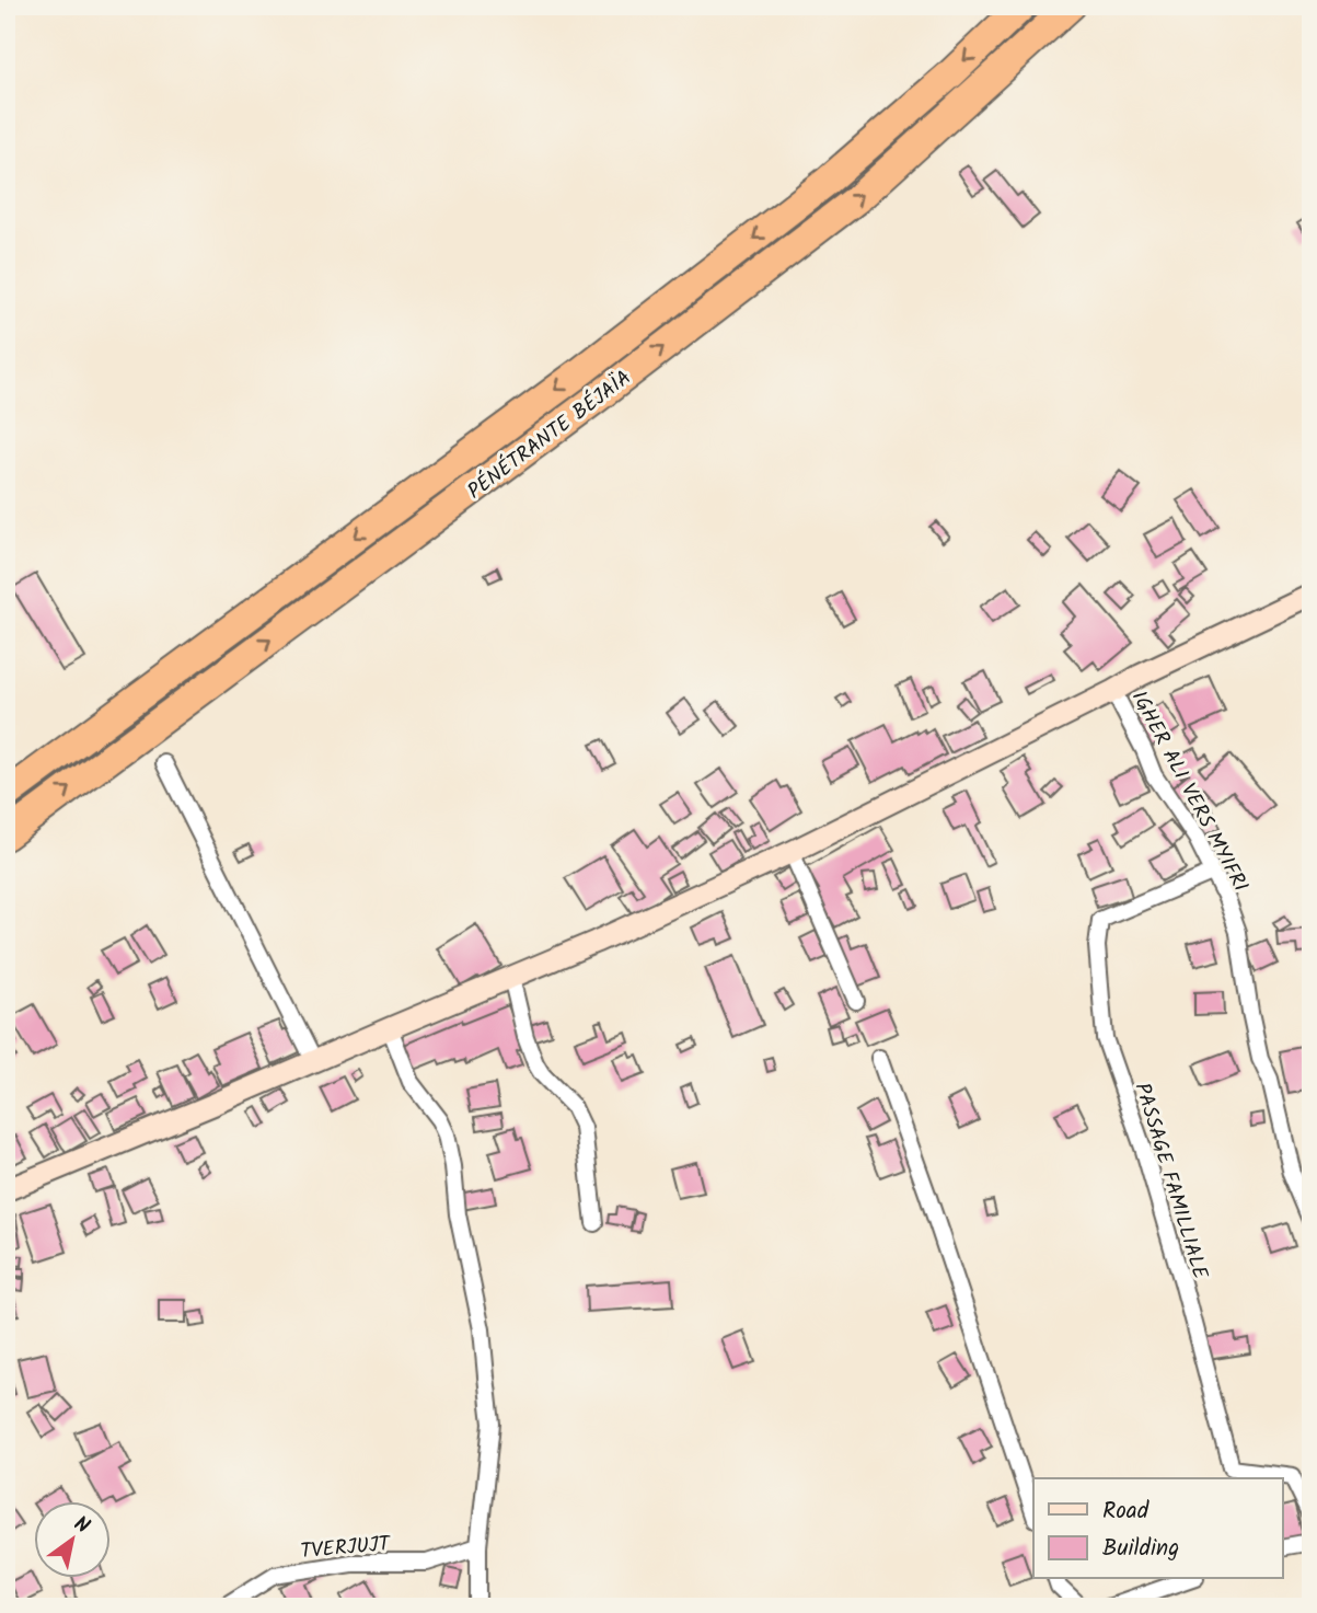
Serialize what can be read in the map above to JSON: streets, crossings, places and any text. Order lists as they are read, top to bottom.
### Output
{
  "streets": {
    "highway": ["PÉNÉTRANTE BÉJAÏA"],
    "street": ["IGHER ALI VERS MYIFRI", "PASSAGE FAMILLIALE", "TVERJUJT"]
  },
  "crossings": [
    ["IGHER ALI VERS MYIFRI", "PASSAGE FAMILLIALE"]
  ],
  "legend": ["Road", "Building"],
  "north": "top right"
}
